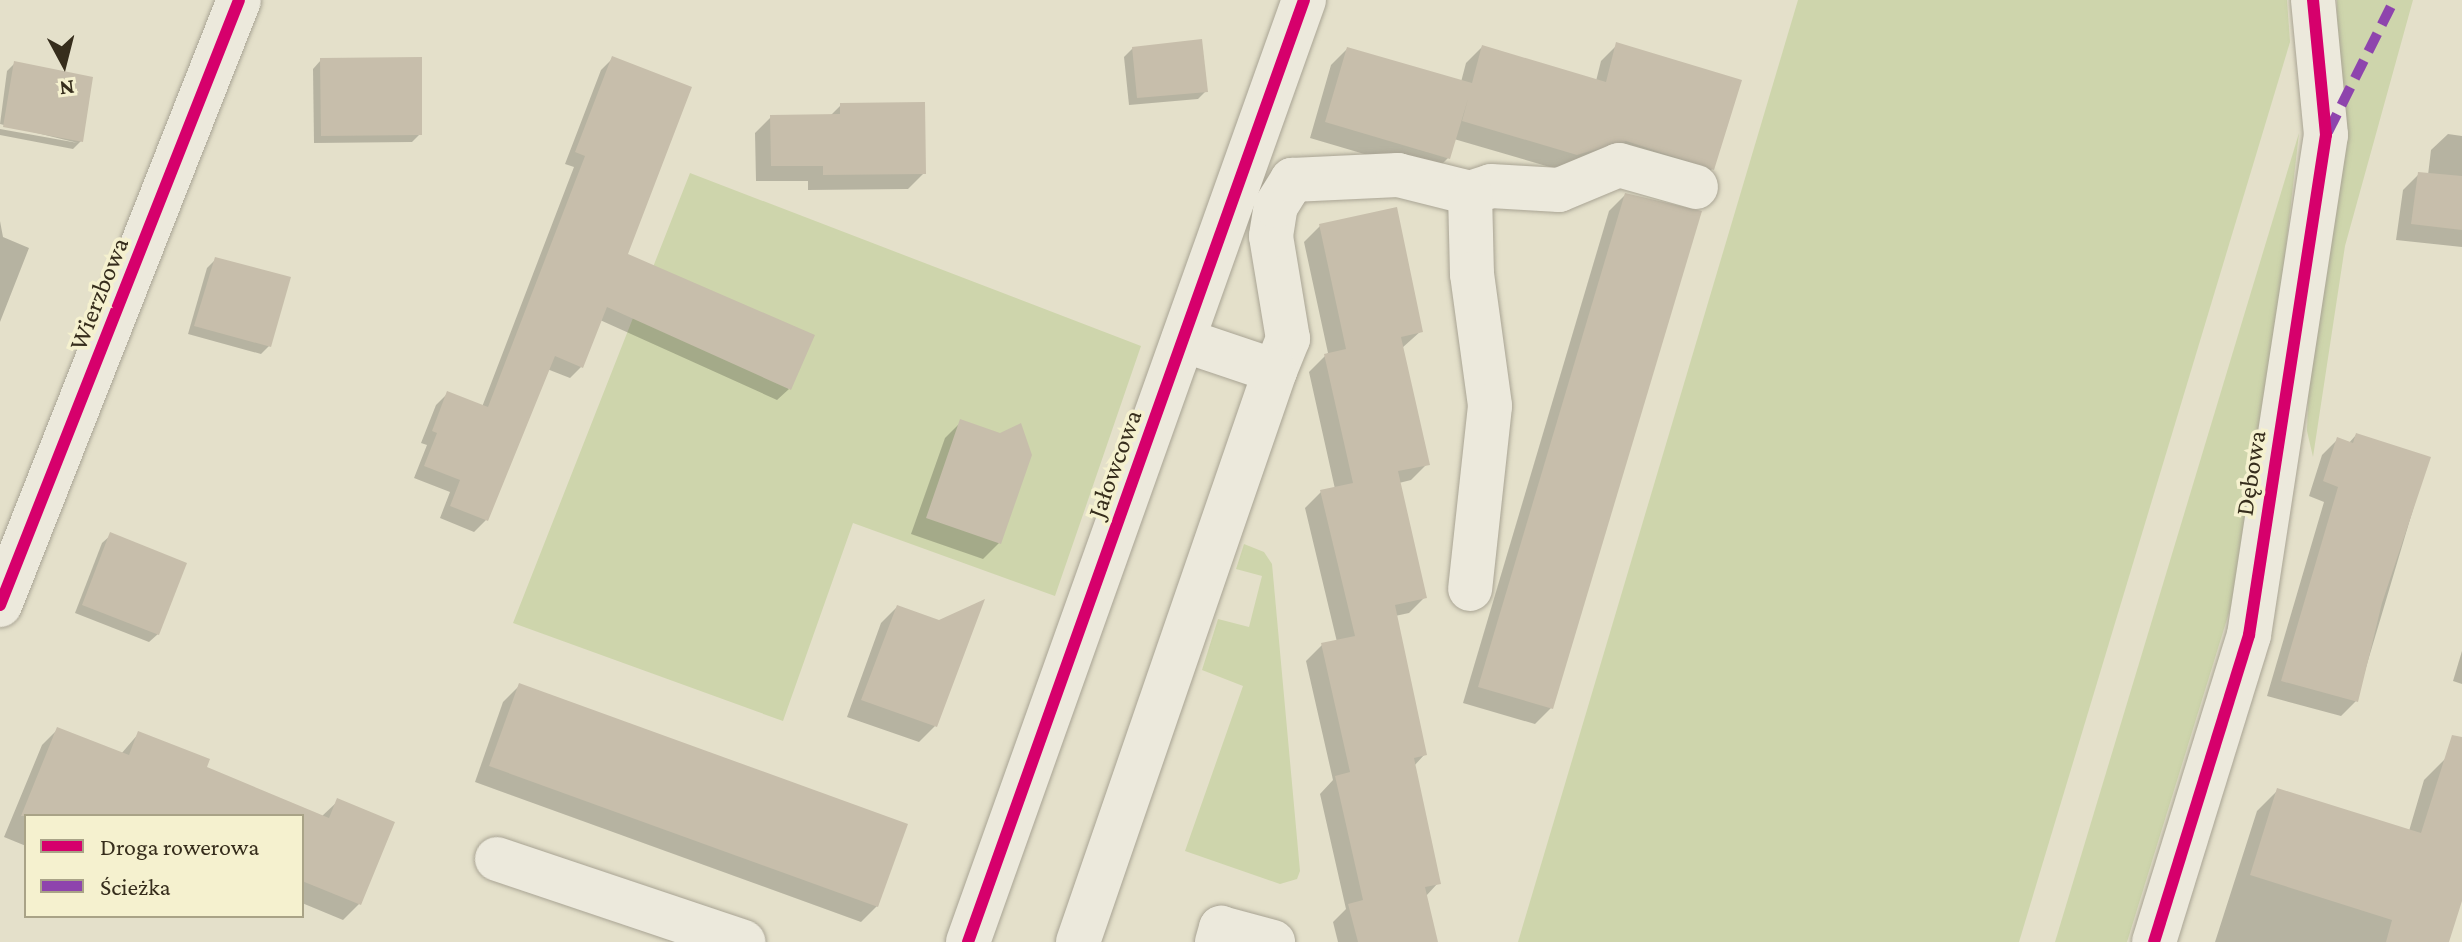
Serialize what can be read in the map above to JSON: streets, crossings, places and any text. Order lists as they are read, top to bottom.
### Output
{
  "streets": {
    "street": ["Wierzbowa", "Jałowcowa", "Dębowa"]
  },
  "legend": ["Droga rowerowa", "Ścieżka"],
  "north": "bottom"
}
